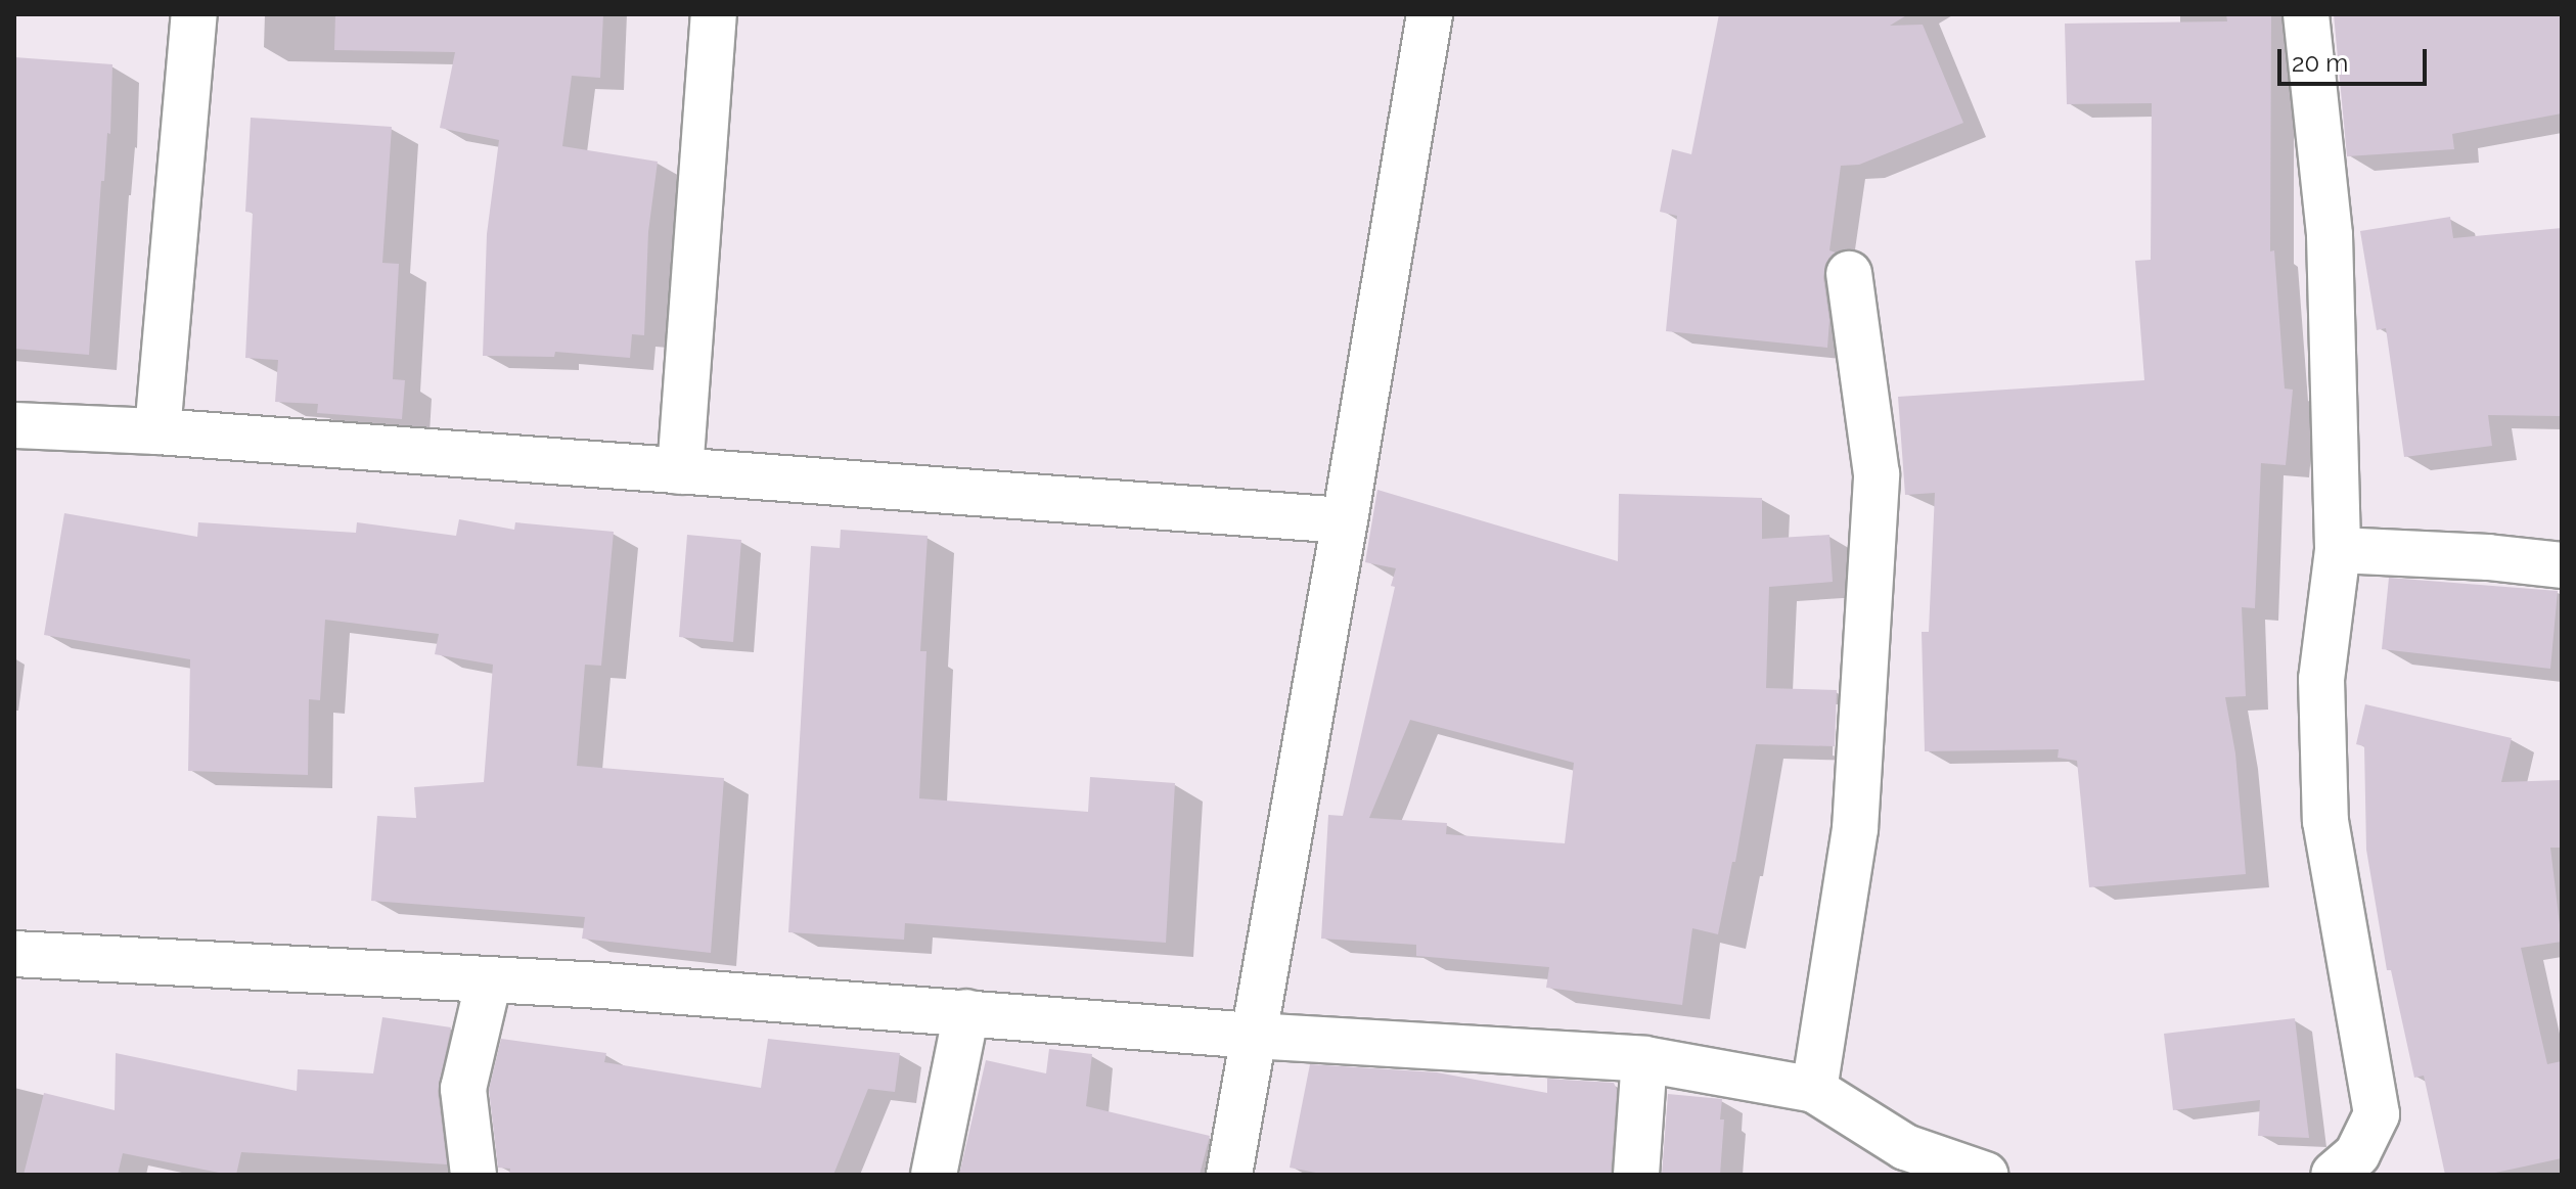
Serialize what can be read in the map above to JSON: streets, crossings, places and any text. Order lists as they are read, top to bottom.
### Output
{
  "scale_bar": "20 m"
}
